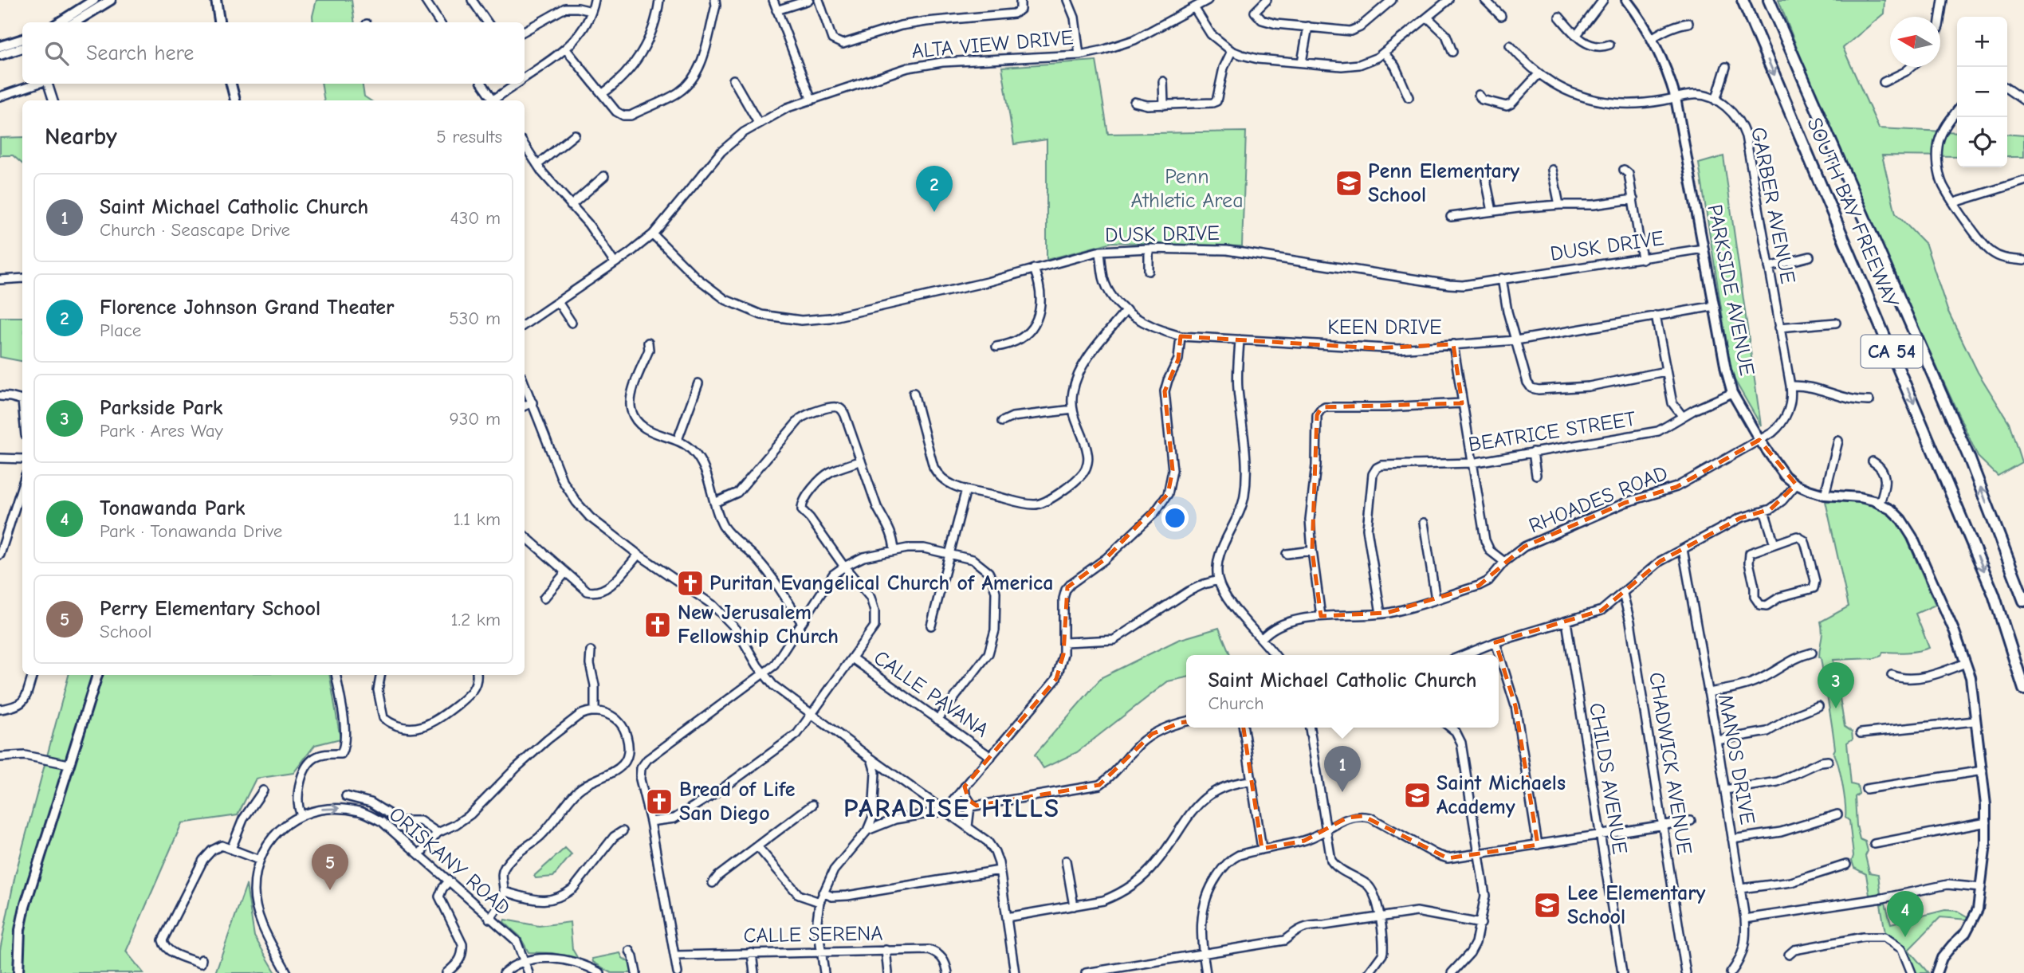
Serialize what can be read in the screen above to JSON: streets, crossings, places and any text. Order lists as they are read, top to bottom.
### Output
{
  "streets": {
    "highway": ["SOUTH BAY FREEWAY", "CA 54"],
    "main road": ["PARKSIDE AVENUE"],
    "street": [
      "ALTA VIEW DRIVE",
      "GARBER AVENUE",
      "DUSK DRIVE",
      "KEEN DRIVE",
      "BEATRICE STREET",
      "RHOADES ROAD",
      "CALLE PAVANA",
      "MANOS DRIVE",
      "CHADWICK AVENUE",
      "CHILDS AVENUE",
      "ORISKANY ROAD",
      "CALLE SERENA"
    ]
  },
  "crossings": [
    ["ALTA VIEW DRIVE", "DUSK DRIVE"],
    ["GARBER AVENUE", "PARKSIDE AVENUE"],
    ["GARBER AVENUE", "RHOADES ROAD"],
    ["DUSK DRIVE", "PARKSIDE AVENUE"],
    ["DUSK DRIVE", "KEEN DRIVE"],
    ["PARKSIDE AVENUE", "KEEN DRIVE"],
    ["PARKSIDE AVENUE", "BEATRICE STREET"],
    ["PARKSIDE AVENUE", "RHOADES ROAD"],
    ["BEATRICE STREET", "RHOADES ROAD"]
  ],
  "districts": ["PARADISE HILLS"],
  "parks": ["Penn Athletic Area"],
  "places": {
    "school or university": ["Penn Elementary School", "Saint Michaels Academy", "Lee Elementary School"],
    "church": ["Puritan Evangelical Church of America", "New Jerusalem Fellowship Church", "Bread of Life San Diego"]
  },
  "north": "left",
  "page": {
    "map_buttons": ["+", "−"],
    "search": "Search here",
    "heading": ["Nearby", "5 results"],
    "pins": [
      "2",
      "3",
      "1",
      "5",
      "4"
    ],
    "list": [
      {
        "mark": "1",
        "name": "Saint Michael Catholic Church",
        "note": "Church · Seascape Drive",
        "value": "430 m"
      },
      {
        "mark": "2",
        "name": "Florence Johnson Grand Theater",
        "note": "Place",
        "value": "530 m"
      },
      {
        "mark": "3",
        "name": "Parkside Park",
        "note": "Park · Ares Way",
        "value": "930 m"
      },
      {
        "mark": "4",
        "name": "Tonawanda Park",
        "note": "Park · Tonawanda Drive",
        "value": "1.1 km"
      },
      {
        "mark": "5",
        "name": "Perry Elementary School",
        "note": "School",
        "value": "1.2 km"
      }
    ],
    "popup": ["Saint Michael Catholic Church", "Church"]
  }
}
